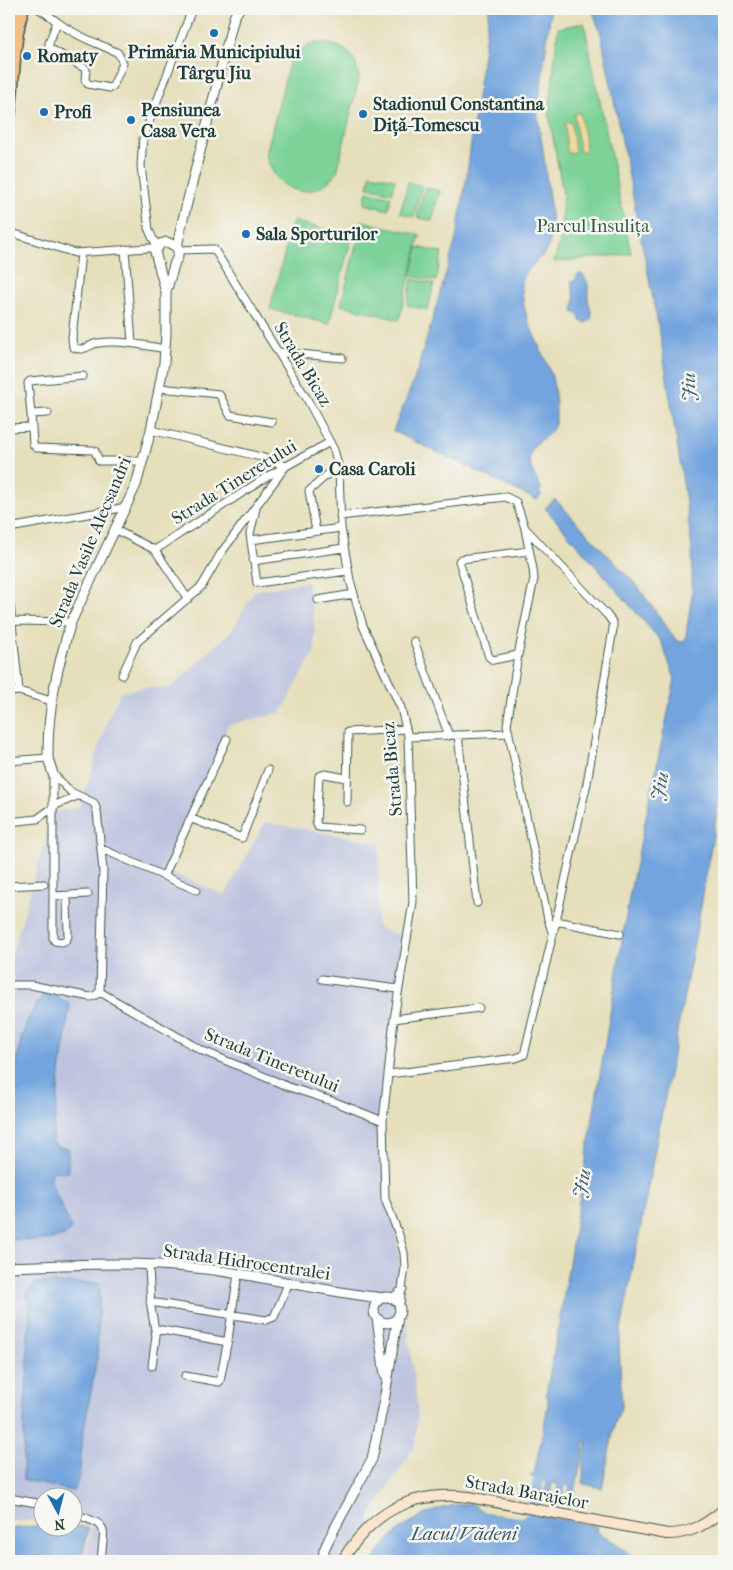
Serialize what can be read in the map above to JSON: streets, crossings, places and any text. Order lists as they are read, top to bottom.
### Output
{
  "streets": {
    "main road": ["Strada Barajelor"],
    "street": [
      "Strada Bicaz",
      "Strada Tineretului",
      "Strada Vasile Alecsandri",
      "Strada Hidrocentralei"
    ]
  },
  "crossings": [
    ["Strada Bicaz", "Strada Tineretului"],
    ["Strada Bicaz", "Strada Vasile Alecsandri"],
    ["Strada Bicaz", "Strada Hidrocentralei"],
    ["Strada Tineretului", "Strada Vasile Alecsandri"]
  ],
  "water": ["Jiu", "Lacul Vădeni"],
  "parks": ["Parcul Insulița"],
  "places": [
    "Primăria Municipiului Târgu Jiu",
    "Romaty",
    "Profi",
    "Stadionul Constantina Diță-Tomescu",
    "Pensiunea Casa Vera",
    "Sala Sporturilor",
    "Casa Caroli"
  ],
  "north": "bottom"
}
